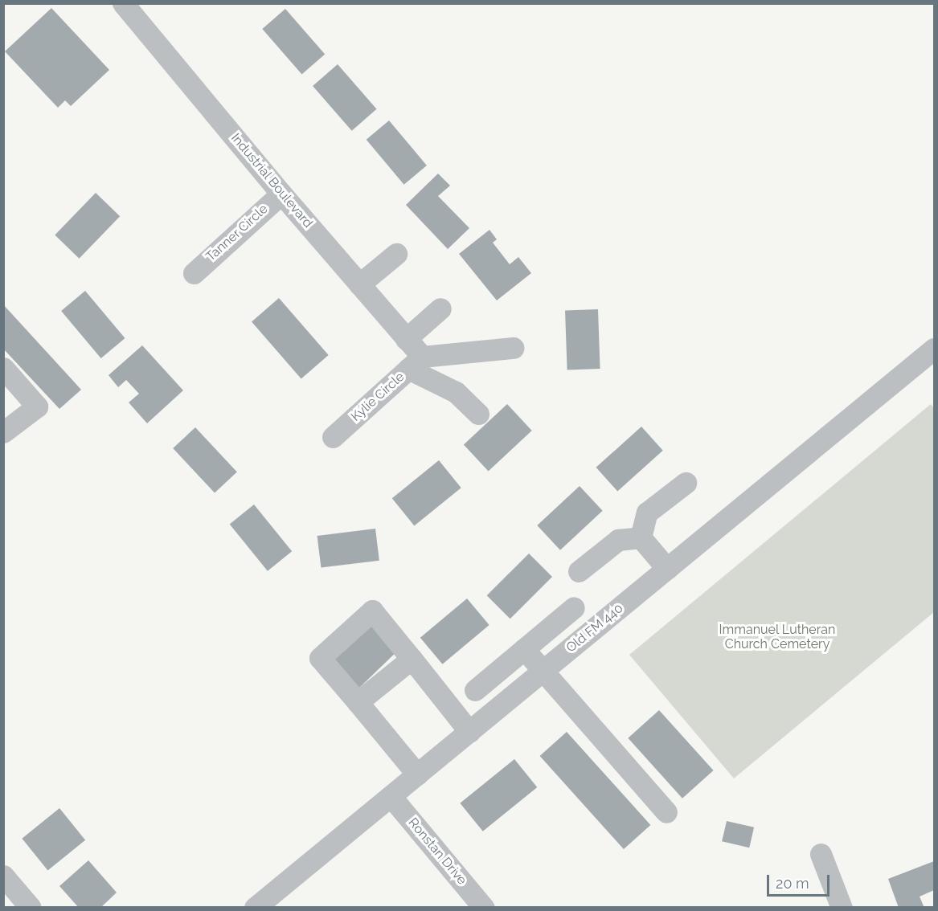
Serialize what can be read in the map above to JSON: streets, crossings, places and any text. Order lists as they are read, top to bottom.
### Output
{
  "streets": {
    "street": [
      "Industrial Boulevard",
      "Tanner Circle",
      "Kylie Circle",
      "Old FM 440",
      "Ronstan Drive"
    ]
  },
  "crossings": [
    ["Industrial Boulevard", "Tanner Circle"],
    ["Industrial Boulevard", "Kylie Circle"],
    ["Old FM 440", "Ronstan Drive"]
  ],
  "parks": ["Immanuel Lutheran Church Cemetery"],
  "scale_bar": "20 m"
}
